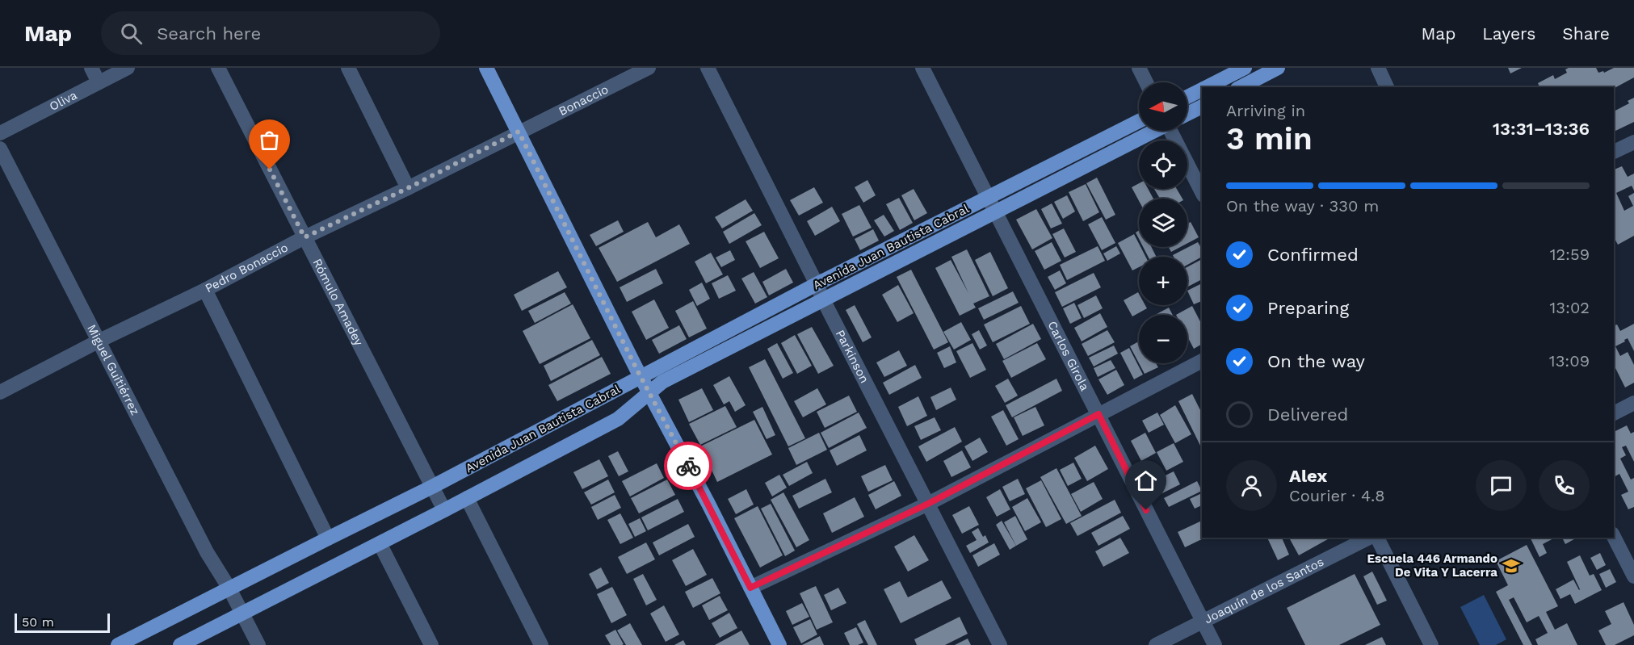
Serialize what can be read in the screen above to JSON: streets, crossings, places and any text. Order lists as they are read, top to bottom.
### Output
{
  "streets": {
    "main road": ["Avenida Juan Bautista Cabral"],
    "street": [
      "Bonaccio",
      "Oliva",
      "Pedro Bonaccio",
      "Rómulo Amadey",
      "Carlos Girola",
      "Parkinson",
      "Miguel Guitiérrez",
      "Joaquín de los Santos"
    ]
  },
  "crossings": [
    ["Bonaccio", "Pedro Bonaccio"],
    ["Avenida Juan Bautista Cabral", "Rómulo Amadey"],
    ["Avenida Juan Bautista Cabral", "Carlos Girola"],
    ["Avenida Juan Bautista Cabral", "Parkinson"],
    ["Avenida Juan Bautista Cabral", "Miguel Guitiérrez"],
    ["Pedro Bonaccio", "Rómulo Amadey"],
    ["Pedro Bonaccio", "Miguel Guitiérrez"],
    ["Carlos Girola", "Joaquín de los Santos"]
  ],
  "places": {
    "school or university": ["Escuela 446 Armando De Vita Y Lacerra"]
  },
  "scale_bar": "50 m",
  "north": "left",
  "page": {
    "header": "Map",
    "search": "Search here",
    "nav": ["Map", "Layers", "Share"],
    "map_buttons": ["+", "−"],
    "heading": ["3 min", "Arriving in", "13:31–13:36"],
    "panel": ["Alex", "Courier · 4.8"],
    "bar": "On the way · 330 m",
    "list": [
      ["Confirmed", "12:59"],
      ["Preparing", "13:02"],
      ["On the way", "13:09"],
      "Delivered"
    ],
    "scale": "50 m"
  }
}
